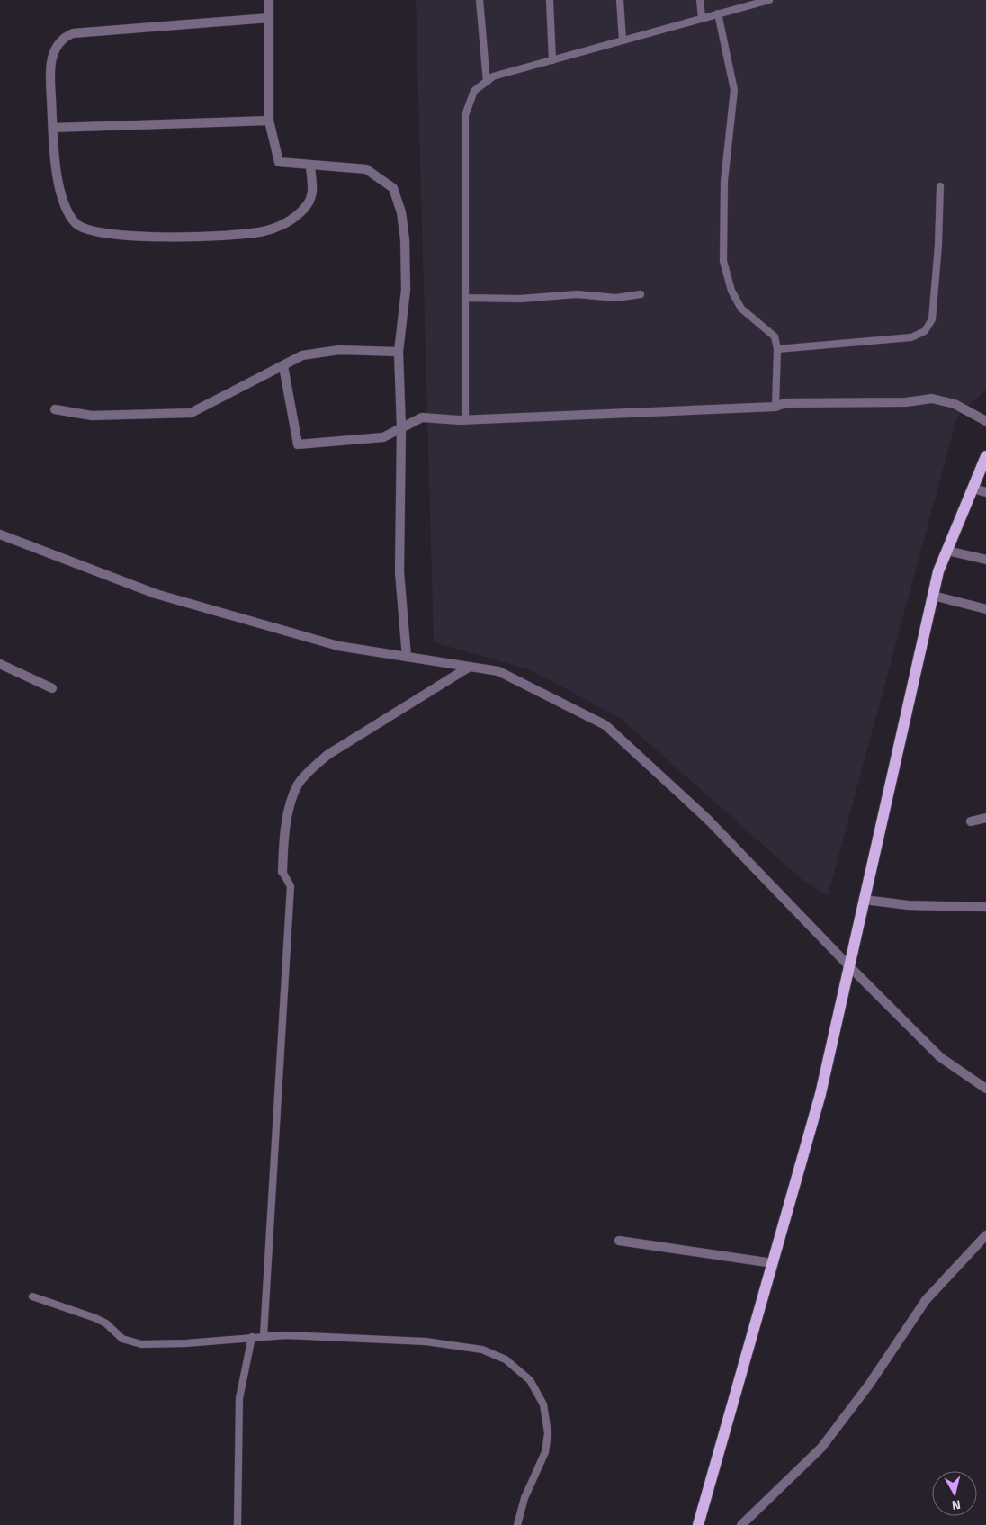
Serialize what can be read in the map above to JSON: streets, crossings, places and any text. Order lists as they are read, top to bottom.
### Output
{
  "north": "bottom"
}
